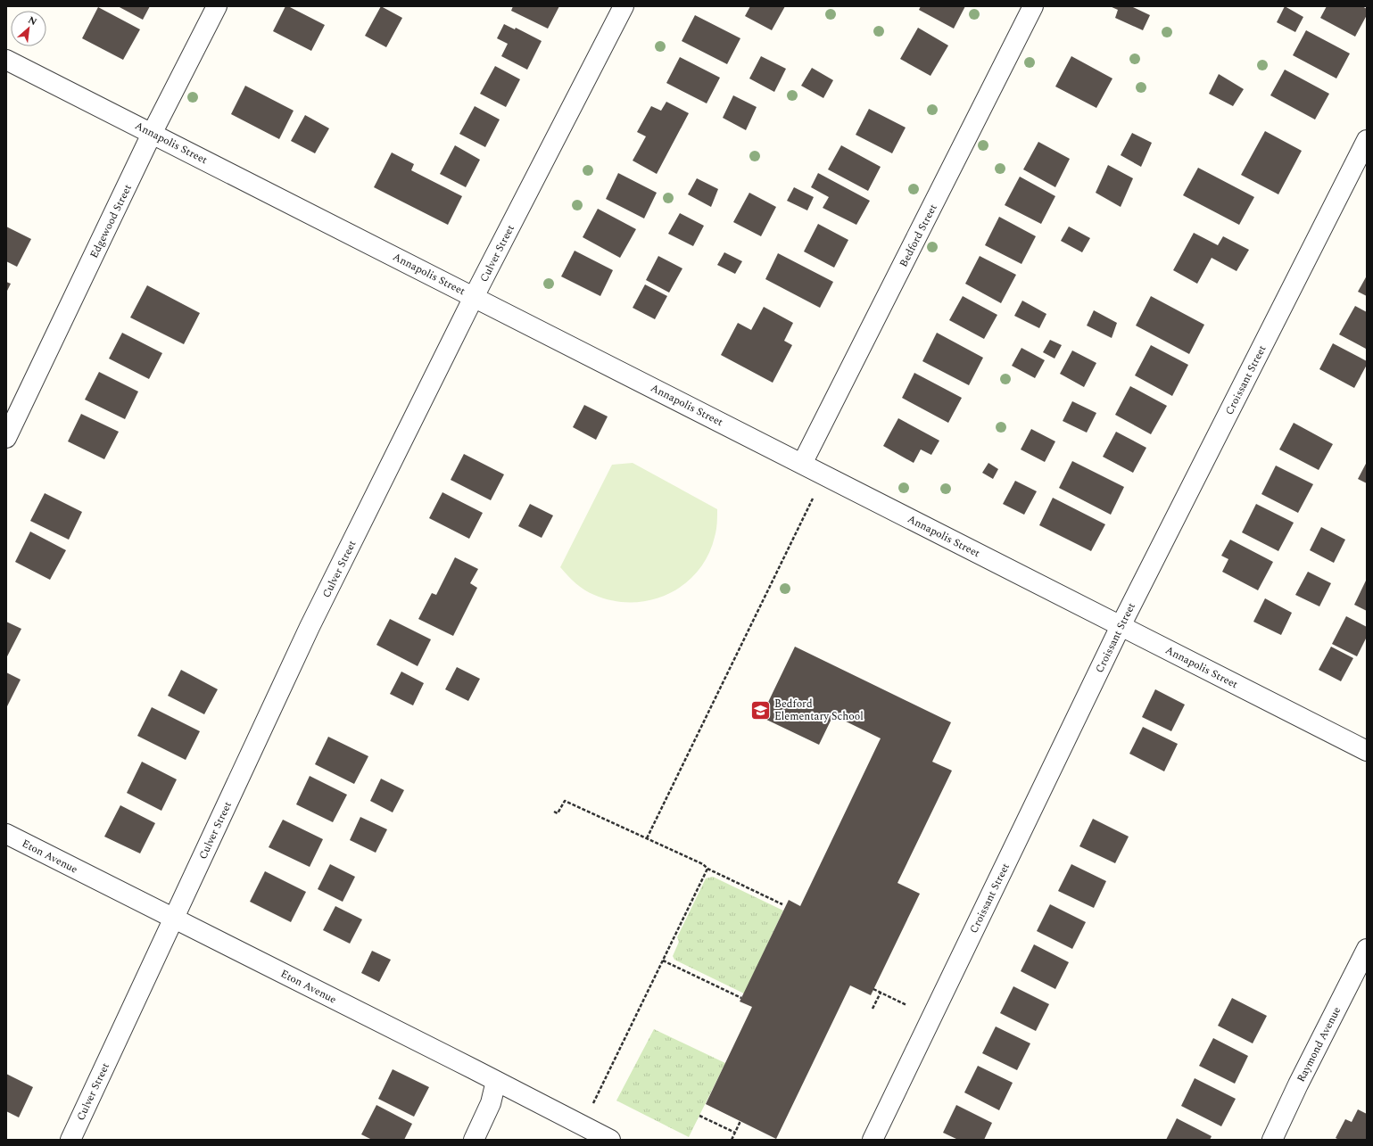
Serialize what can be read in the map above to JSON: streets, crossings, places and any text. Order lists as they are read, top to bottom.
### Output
{
  "streets": {
    "street": [
      "Annapolis Street",
      "Edgewood Street",
      "Bedford Street",
      "Culver Street",
      "Croissant Street",
      "Eton Avenue",
      "Raymond Avenue"
    ]
  },
  "crossings": [
    ["Annapolis Street", "Edgewood Street"],
    ["Annapolis Street", "Bedford Street"],
    ["Annapolis Street", "Culver Street"],
    ["Annapolis Street", "Croissant Street"],
    ["Culver Street", "Eton Avenue"]
  ],
  "places": {
    "school or university": ["Bedford Elementary School"]
  },
  "north": "top right"
}
